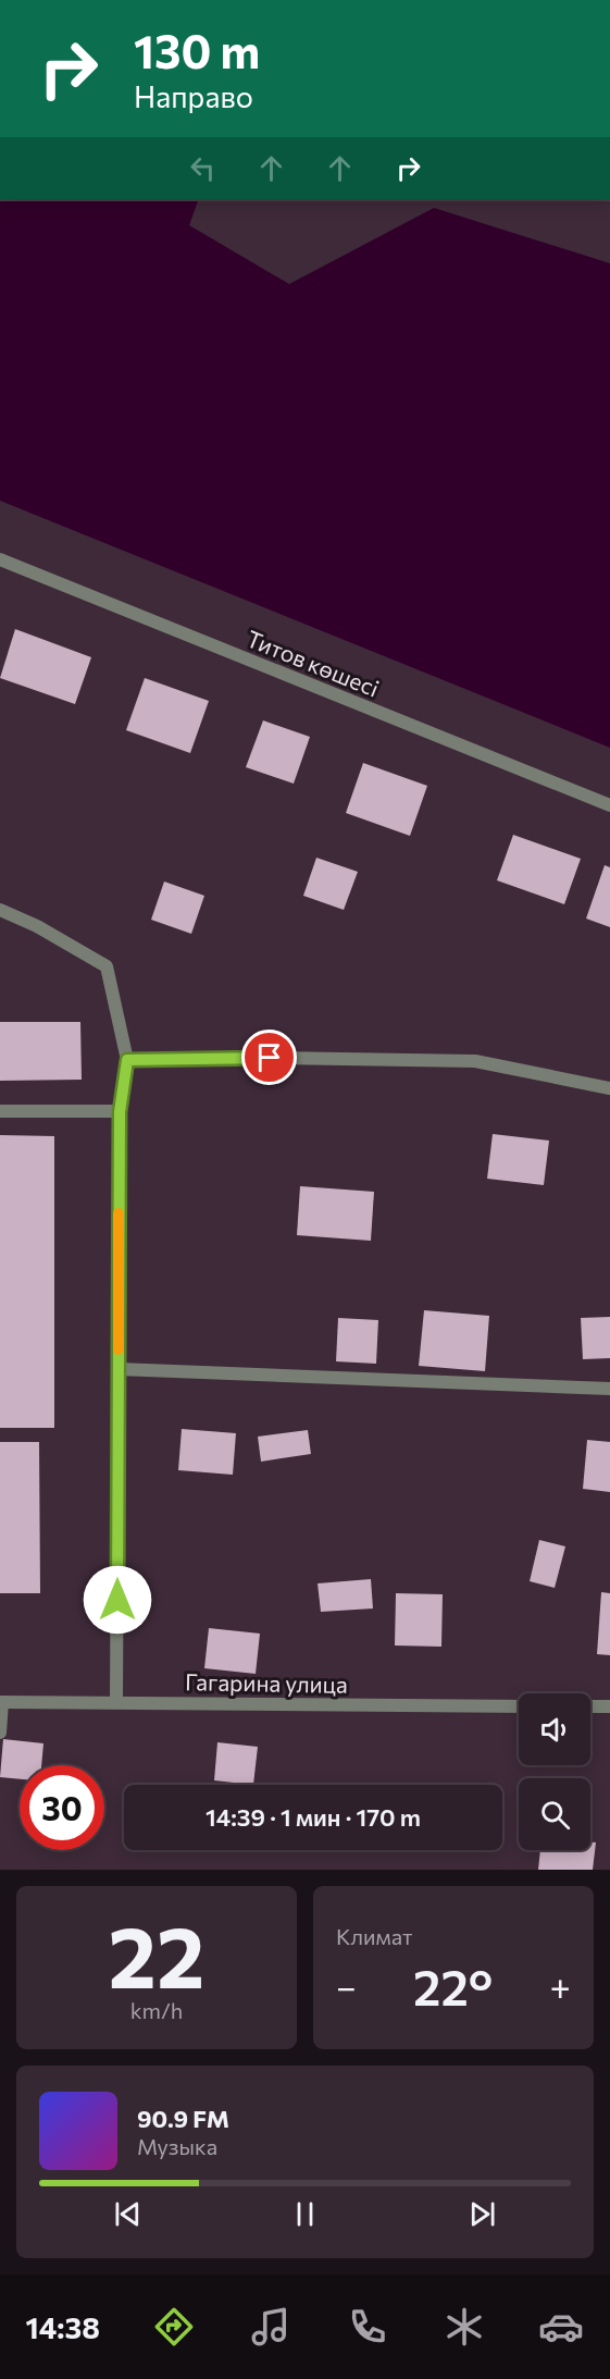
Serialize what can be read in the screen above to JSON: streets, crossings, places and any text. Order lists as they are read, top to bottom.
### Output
{
  "streets": {
    "street": ["Титов көшесі", "Гагарина улица"]
  },
  "page": {
    "turn": ["130 m", "Направо"],
    "limit": "30",
    "trip": "14:39 · 1 мин · 170 m",
    "tile": [
      ["22", "km/h"],
      "Климат"
    ],
    "heat": ["−", "22°", "+"],
    "song": ["90.9 FM", "Музыка"],
    "tabs": "14:38"
  }
}
